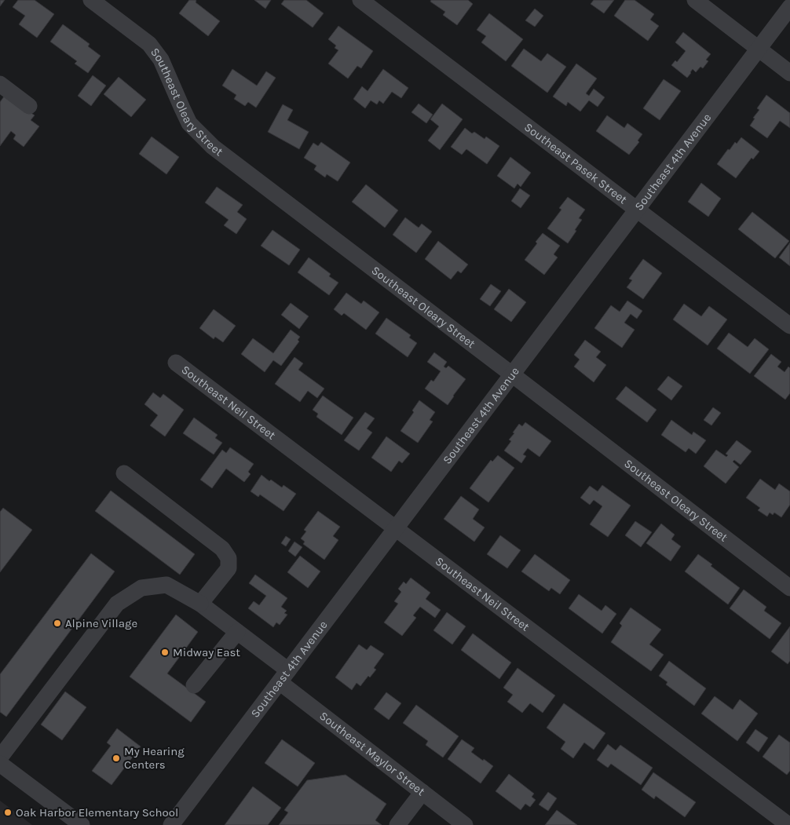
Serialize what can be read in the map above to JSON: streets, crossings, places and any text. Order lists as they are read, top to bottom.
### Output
{
  "streets": {
    "street": [
      "Southeast Oleary Street",
      "Southeast Pasek Street",
      "Southeast 4th Avenue",
      "Southeast Neil Street",
      "Southeast Maylor Street"
    ]
  },
  "crossings": [
    ["Southeast Oleary Street", "Southeast 4th Avenue"],
    ["Southeast Pasek Street", "Southeast 4th Avenue"],
    ["Southeast 4th Avenue", "Southeast Neil Street"],
    ["Southeast 4th Avenue", "Southeast Maylor Street"]
  ],
  "places": [
    "Alpine Village",
    "Midway East",
    "My Hearing Centers",
    "Oak Harbor Elementary School"
  ]
}
